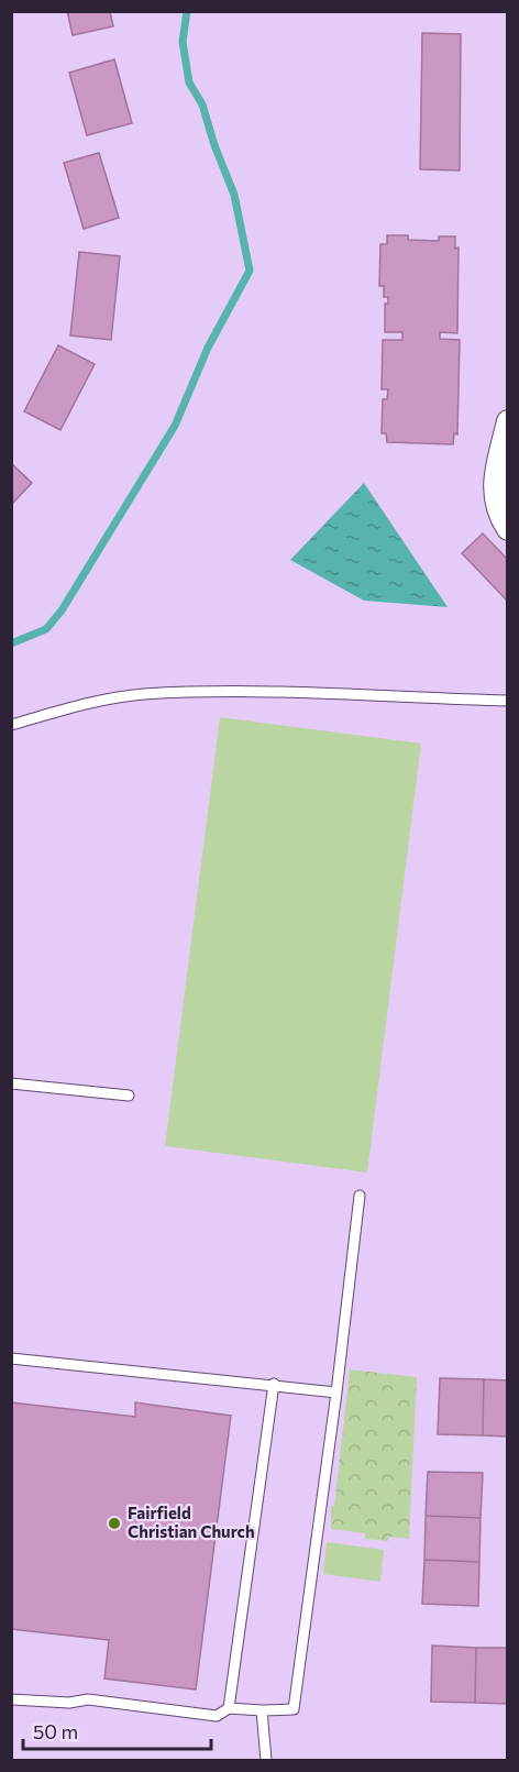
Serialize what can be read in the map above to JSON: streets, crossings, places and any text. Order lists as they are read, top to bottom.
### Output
{
  "places": ["Fairfield Christian Church"],
  "scale_bar": "50 m"
}
